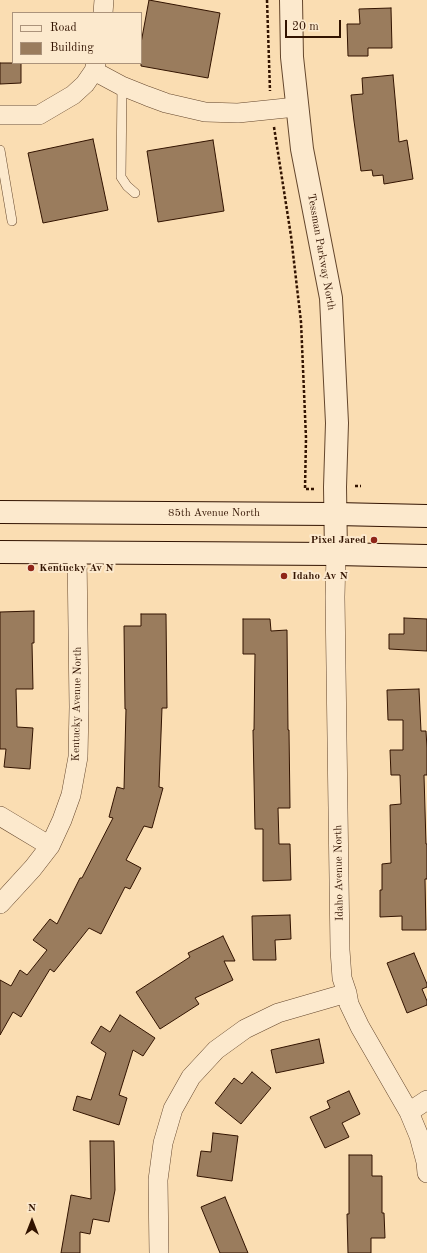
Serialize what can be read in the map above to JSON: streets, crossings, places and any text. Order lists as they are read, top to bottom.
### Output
{
  "streets": {
    "main road": ["Tessman Parkway North", "85th Avenue North"],
    "street": ["Kentucky Avenue North", "Idaho Avenue North"]
  },
  "crossings": [
    ["Tessman Parkway North", "85th Avenue North"],
    ["Tessman Parkway North", "Idaho Avenue North"]
  ],
  "places": ["Pixel Jared", "Kentucky Av N", "Idaho Av N"],
  "legend": ["Road", "Building"],
  "scale_bar": "20 m",
  "north": "top"
}
